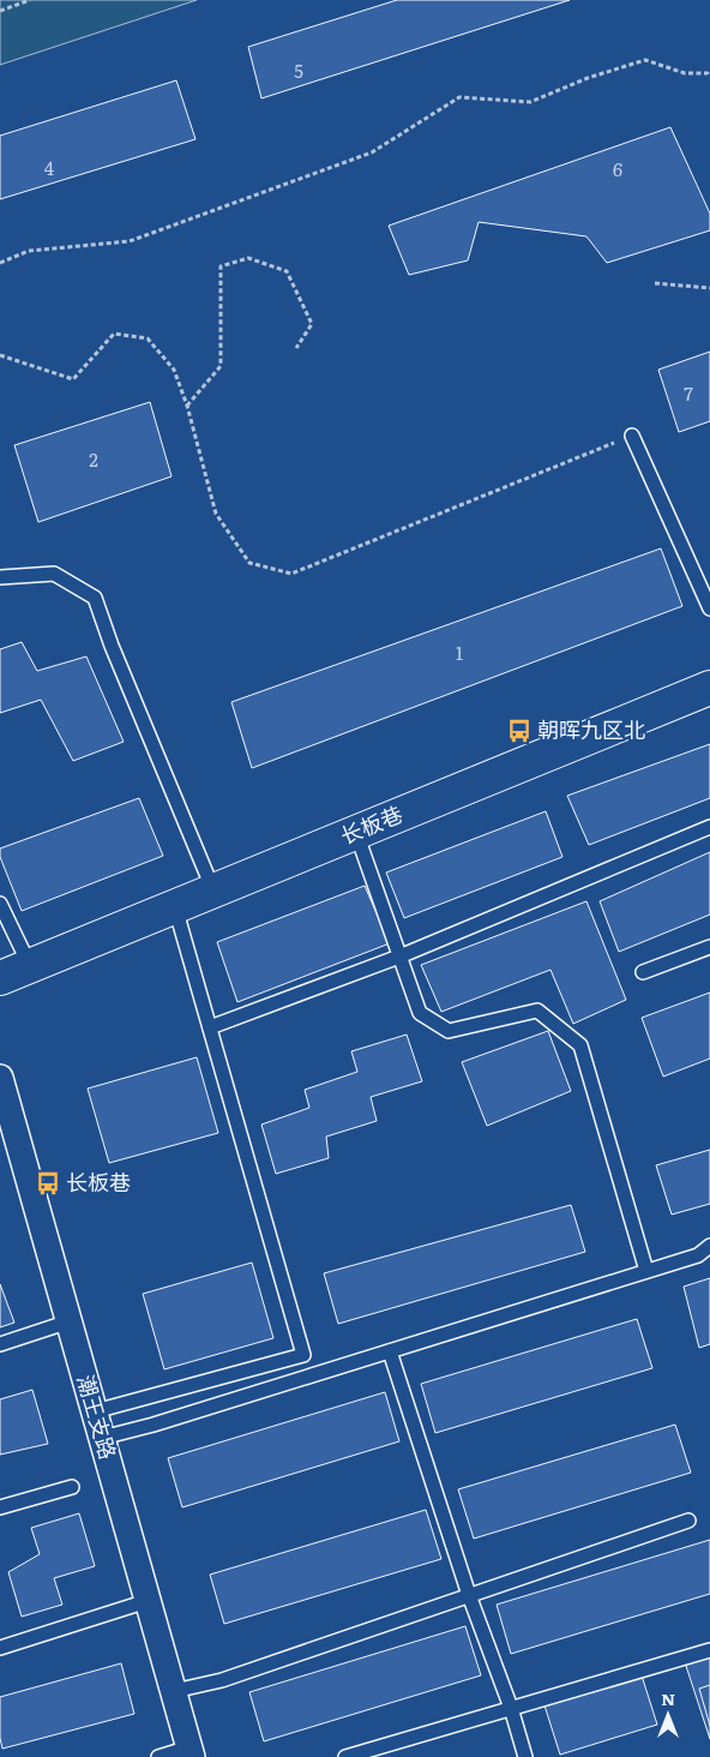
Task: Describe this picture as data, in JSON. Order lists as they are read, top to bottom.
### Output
{
  "streets": {
    "street": ["长板巷", "潮王支路"]
  },
  "places": {
    "bus stop": ["朝晖九区北", "长板巷"]
  },
  "house_numbers": [
    "5",
    "4",
    "6",
    "7",
    "2",
    "1"
  ],
  "north": "top"
}
